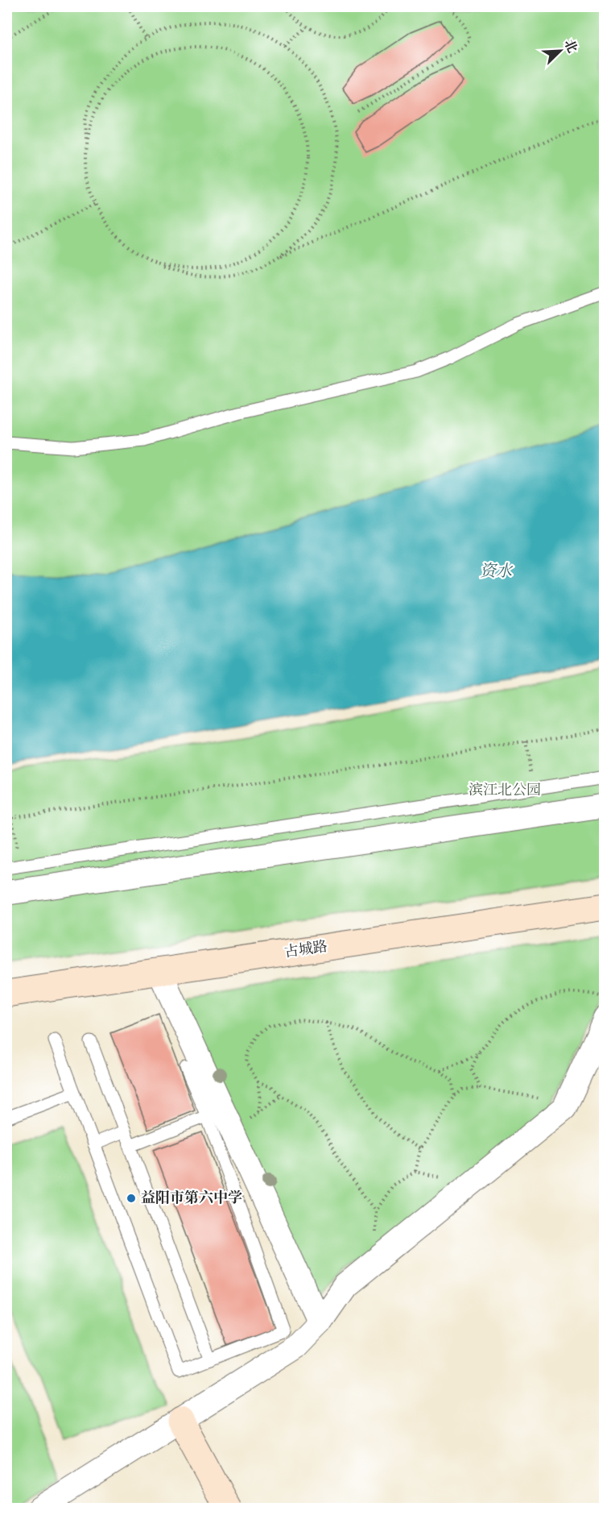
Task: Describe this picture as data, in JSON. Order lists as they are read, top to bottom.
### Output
{
  "streets": {
    "street": ["古城路"]
  },
  "water": ["资水"],
  "parks": ["滨江北公园"],
  "places": ["益阳市第六中学"],
  "north": "top right"
}
